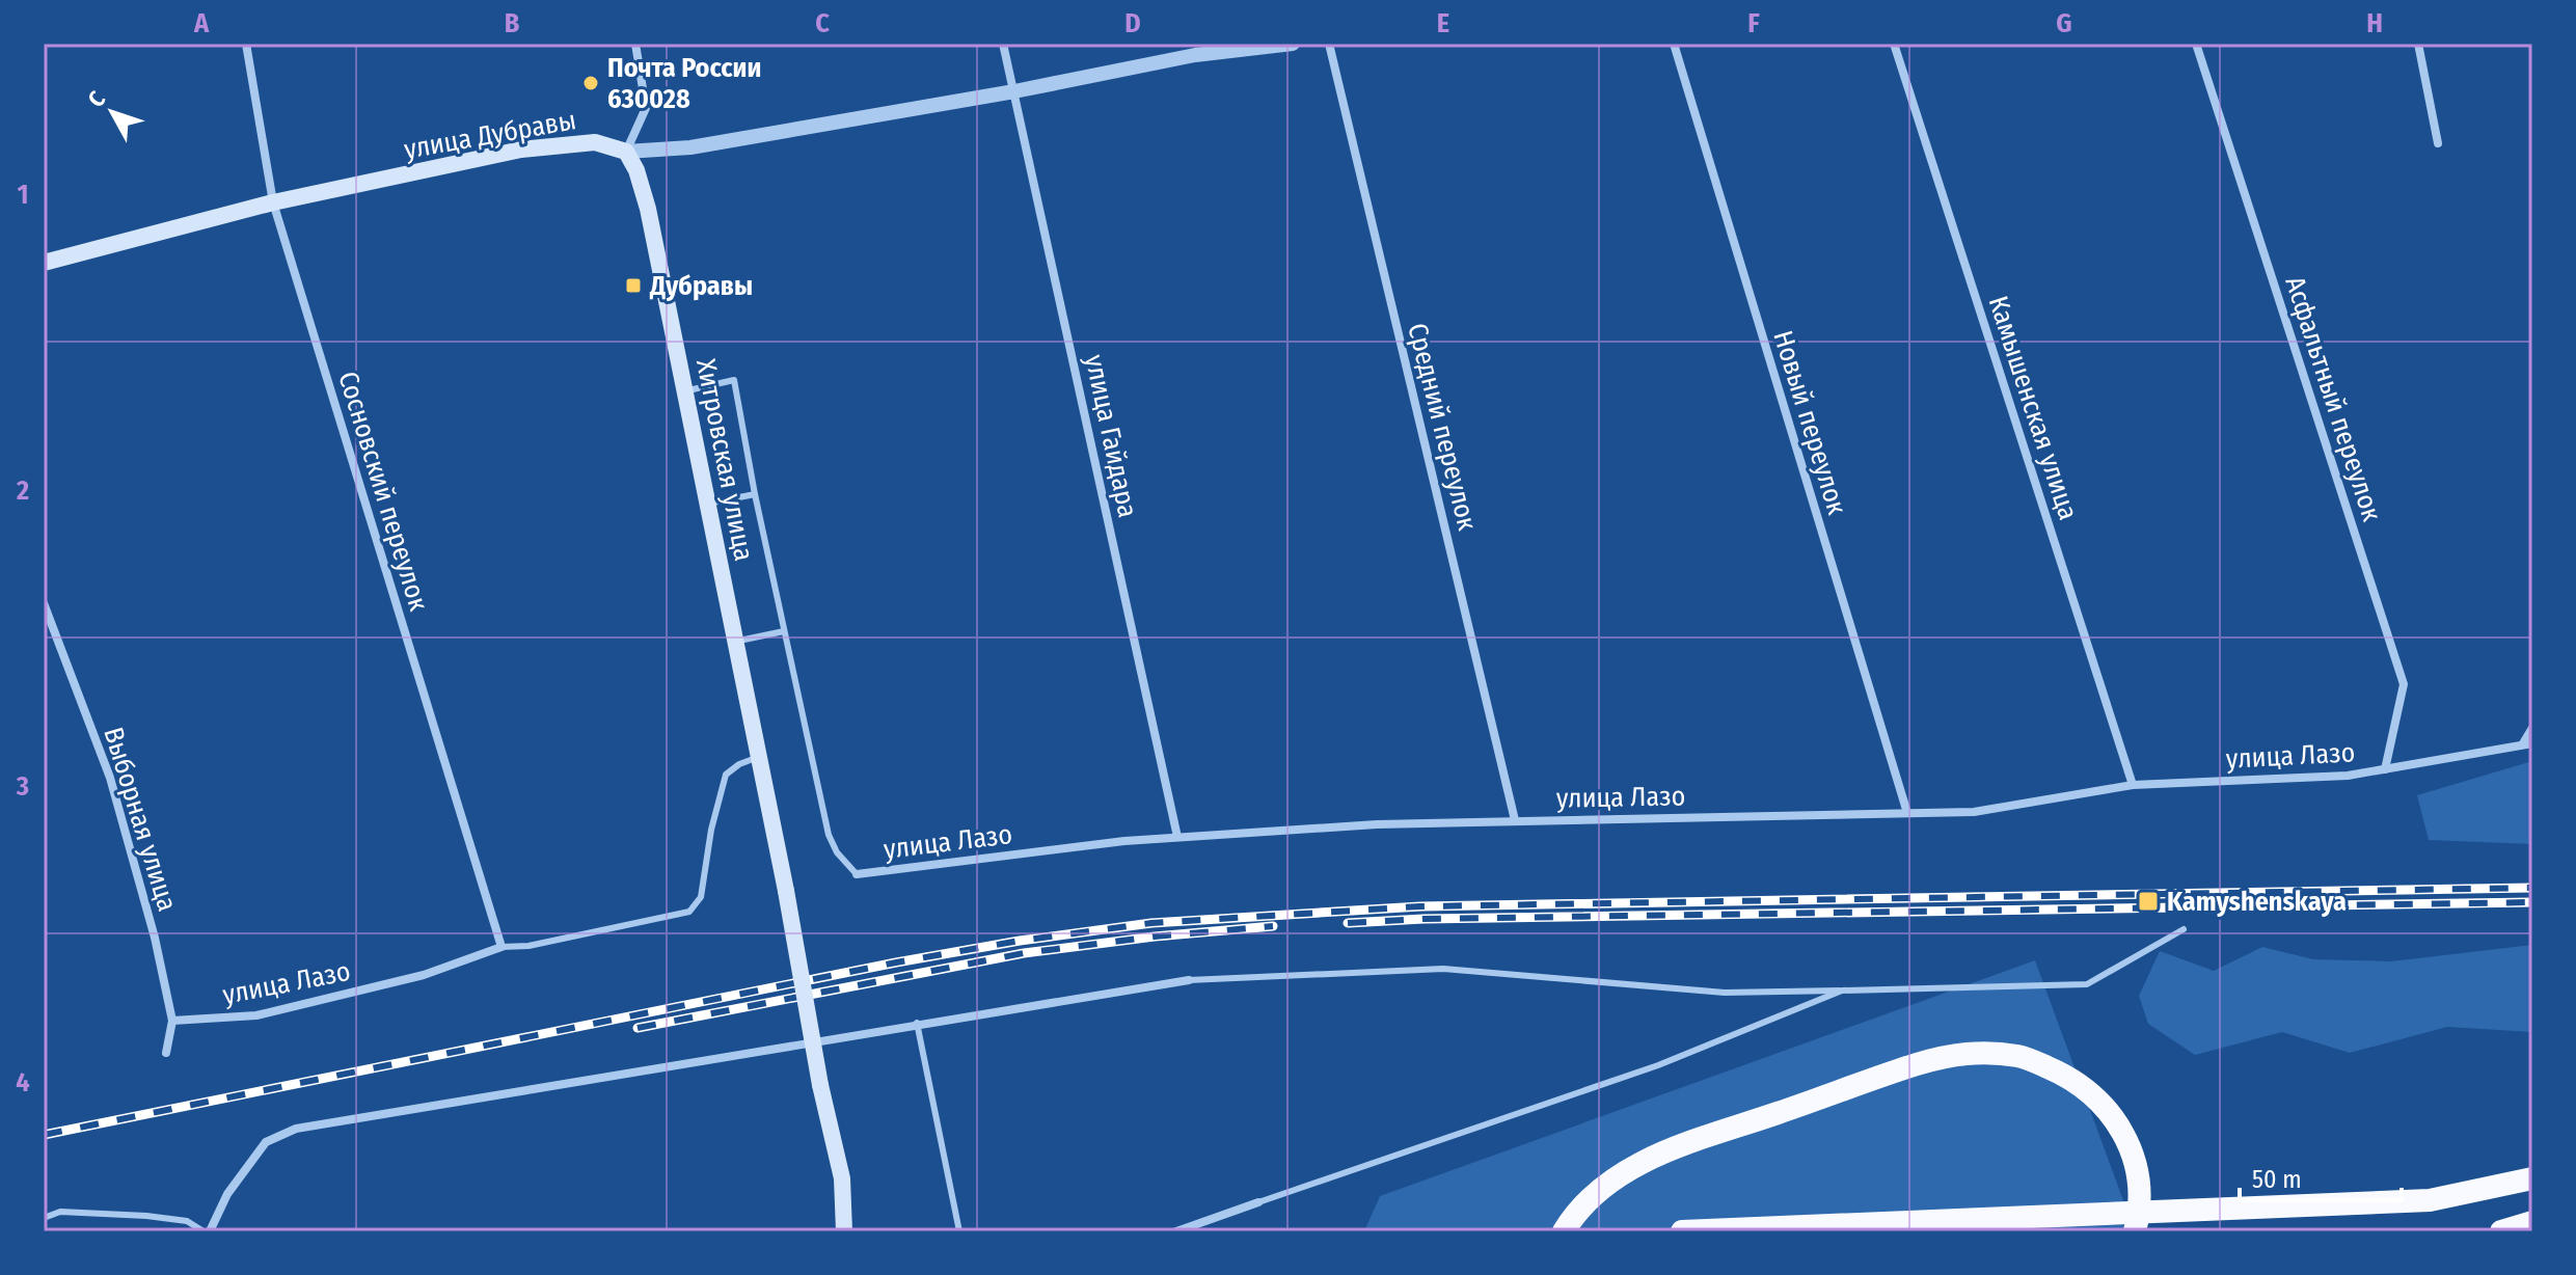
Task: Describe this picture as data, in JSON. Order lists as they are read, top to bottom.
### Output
{
  "streets": {
    "main road": ["улица Дубравы", "Хитровская улица"],
    "street": [
      "Асфальтный переулок",
      "Камышенская улица",
      "Новый переулок",
      "Средний переулок",
      "улица Гайдара",
      "Сосновский переулок",
      "улица Лазо",
      "Выборная улица"
    ]
  },
  "crossings": [
    ["улица Дубравы", "улица Гайдара"],
    ["улица Дубравы", "Хитровская улица"],
    ["улица Дубравы", "Сосновский переулок"],
    ["Асфальтный переулок", "улица Лазо"],
    ["Камышенская улица", "улица Лазо"],
    ["Новый переулок", "улица Лазо"],
    ["Средний переулок", "улица Лазо"],
    ["улица Гайдара", "улица Лазо"],
    ["Сосновский переулок", "улица Лазо"],
    ["улица Лазо", "Выборная улица"]
  ],
  "places": {
    "other": ["Почта России 630028"],
    "transit": ["Дубравы", "Kamyshenskaya"]
  },
  "scale_bar": "50 m",
  "north": "top left",
  "grid": {
    "columns": [
      "A",
      "B",
      "C",
      "D",
      "E",
      "F",
      "G",
      "H"
    ],
    "rows": [
      "1",
      "2",
      "3",
      "4"
    ]
  }
}
